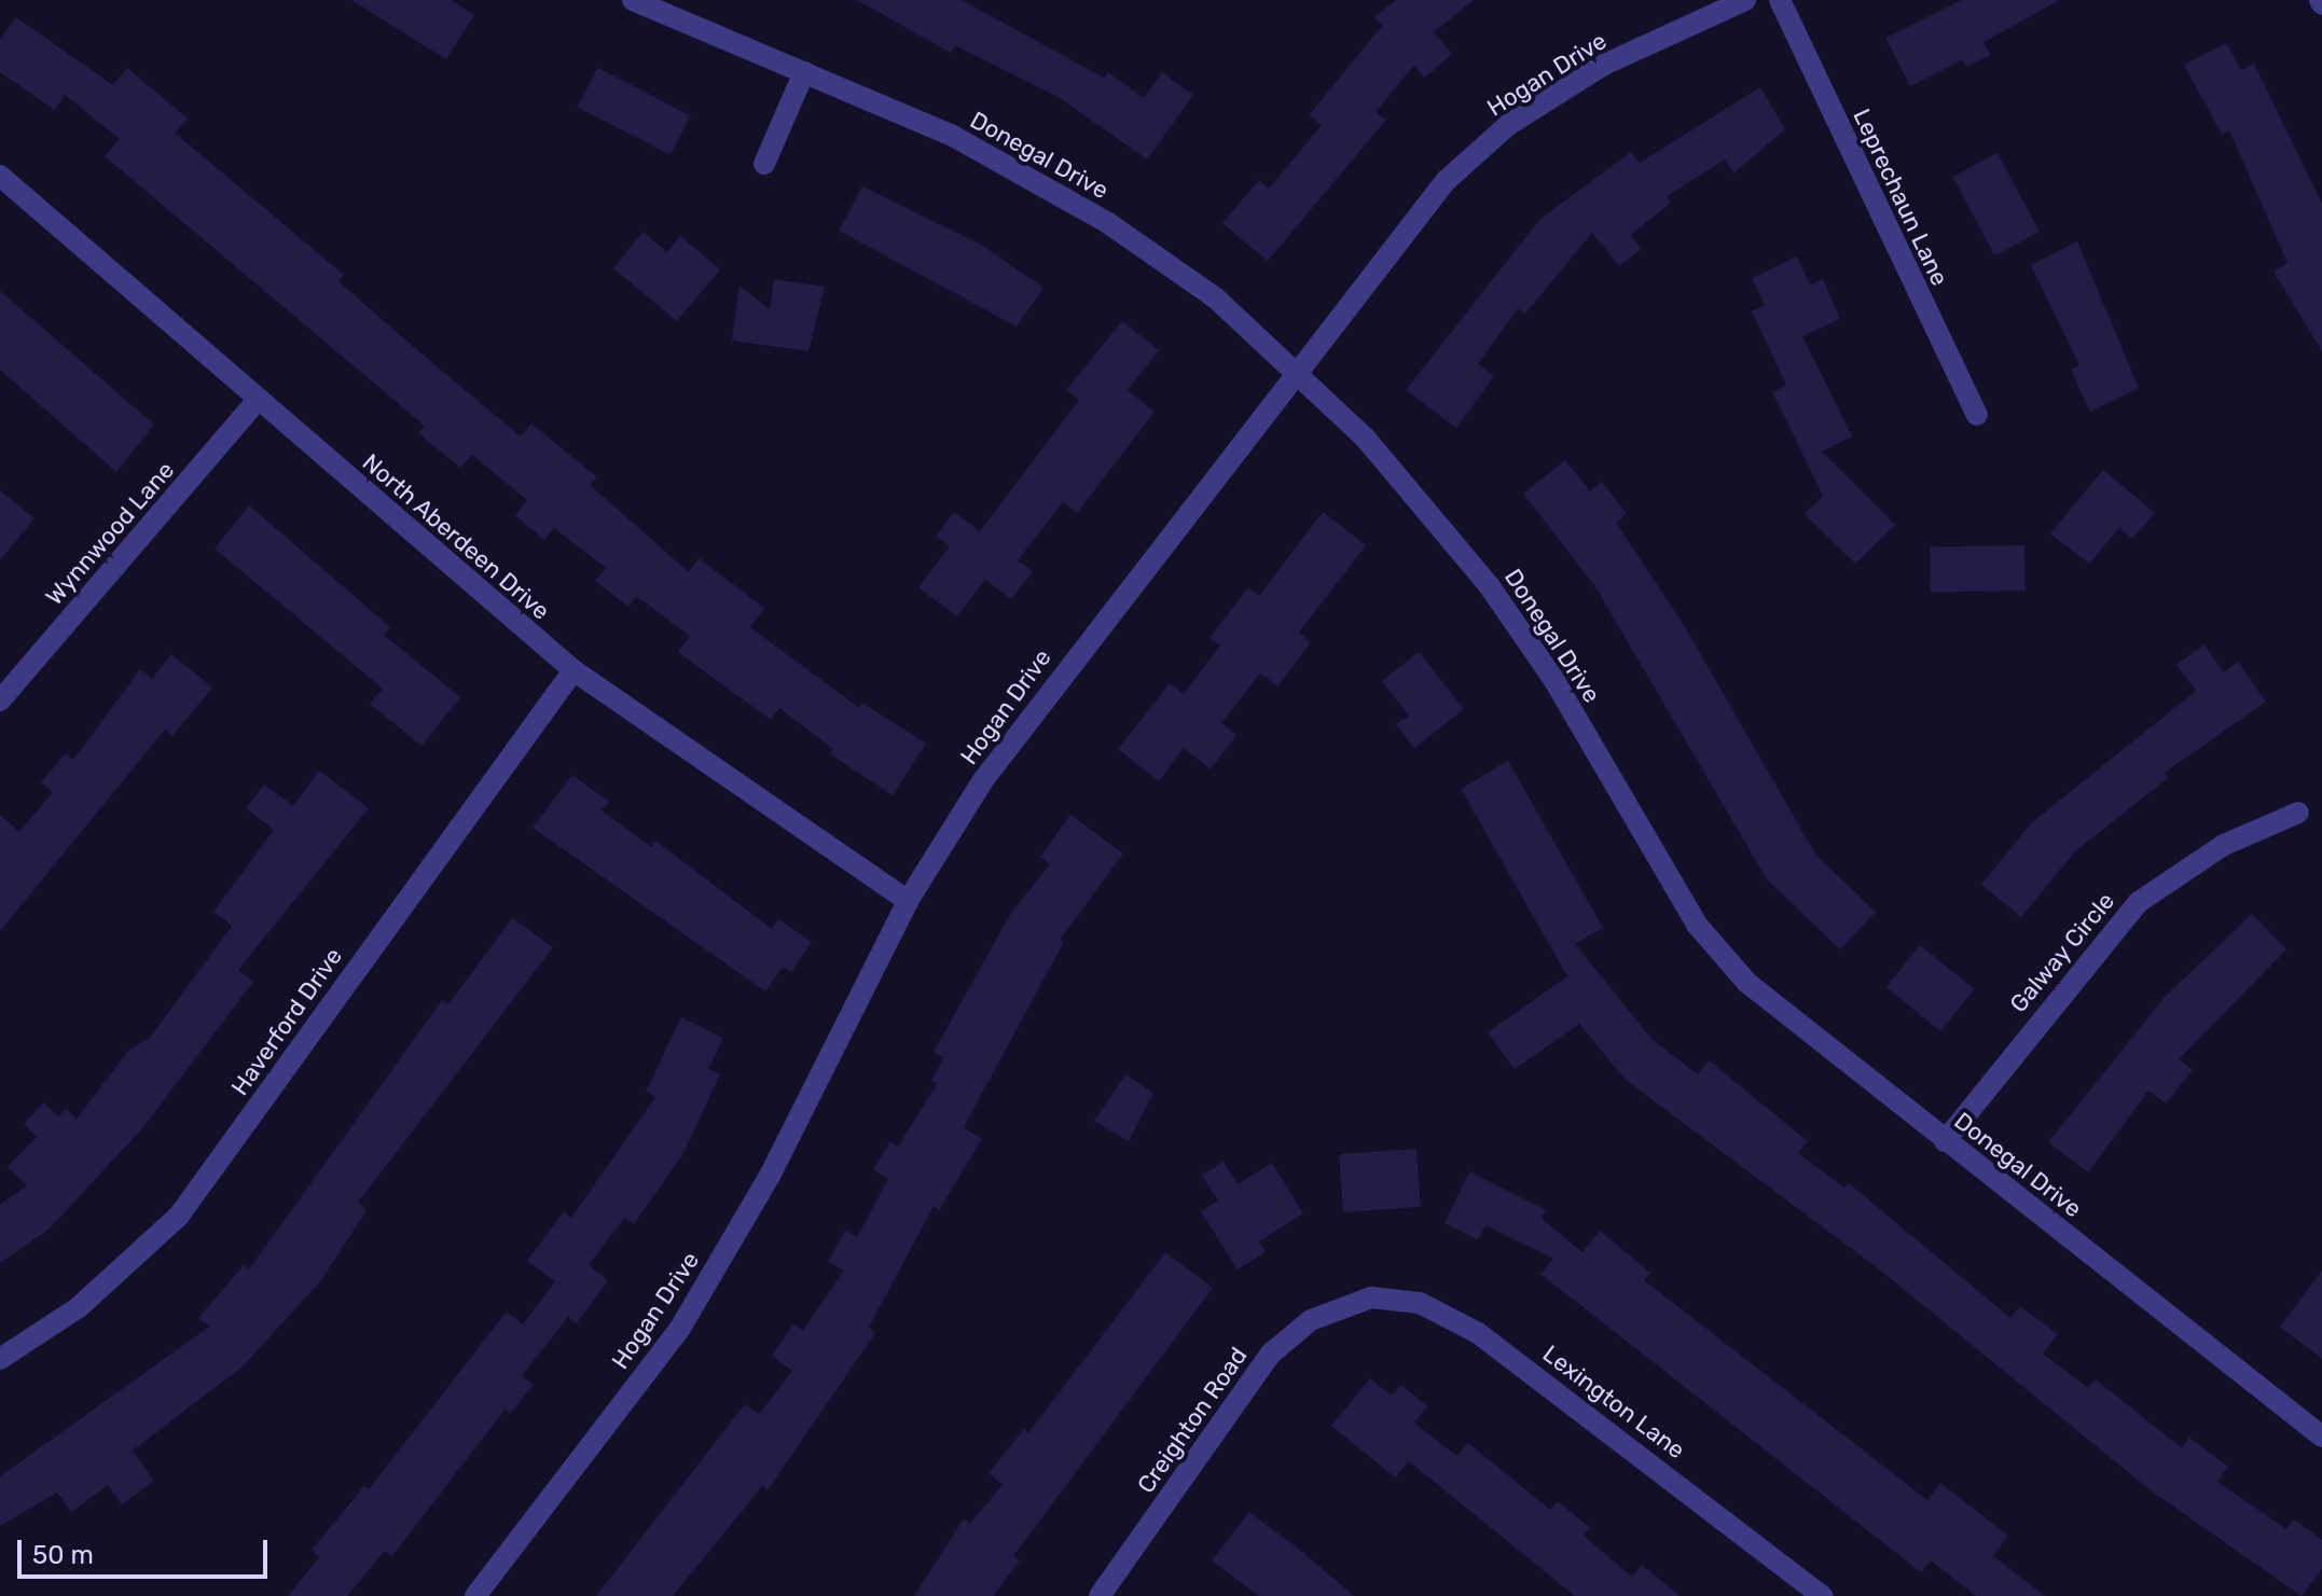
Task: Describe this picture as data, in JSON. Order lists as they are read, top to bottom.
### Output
{
  "streets": {
    "street": [
      "Hogan Drive",
      "Donegal Drive",
      "Leprechaun Lane",
      "Wynnwood Lane",
      "North Aberdeen Drive",
      "Galway Circle",
      "Haverford Drive",
      "Lexington Lane",
      "Creighton Road"
    ]
  },
  "crossings": [
    ["Hogan Drive", "Donegal Drive"],
    ["Hogan Drive", "North Aberdeen Drive"],
    ["Donegal Drive", "Galway Circle"],
    ["Wynnwood Lane", "North Aberdeen Drive"],
    ["North Aberdeen Drive", "Haverford Drive"],
    ["Lexington Lane", "Creighton Road"]
  ],
  "scale_bar": "50 m"
}
